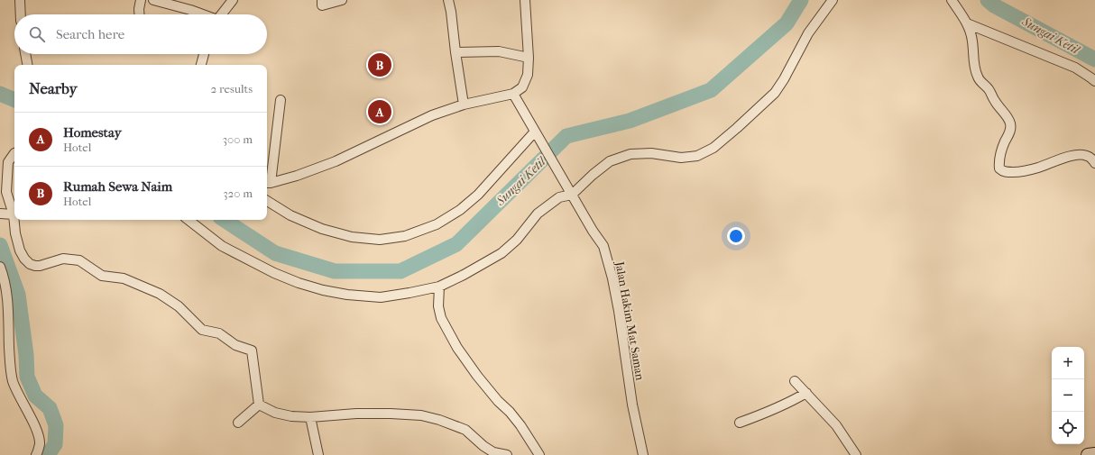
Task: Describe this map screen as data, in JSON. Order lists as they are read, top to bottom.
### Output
{
  "streets": {
    "street": ["Jalan Hakim Mat Saman"]
  },
  "water": ["Sungai Ketil"],
  "page": {
    "search": "Search here",
    "pins": ["B", "A"],
    "heading": ["Nearby", "2 results"],
    "list": [
      {
        "mark": "A",
        "name": "Homestay",
        "note": "Hotel",
        "value": "300 m"
      },
      {
        "mark": "B",
        "name": "Rumah Sewa Naim",
        "note": "Hotel",
        "value": "320 m"
      }
    ],
    "map_buttons": ["+", "−"]
  }
}
